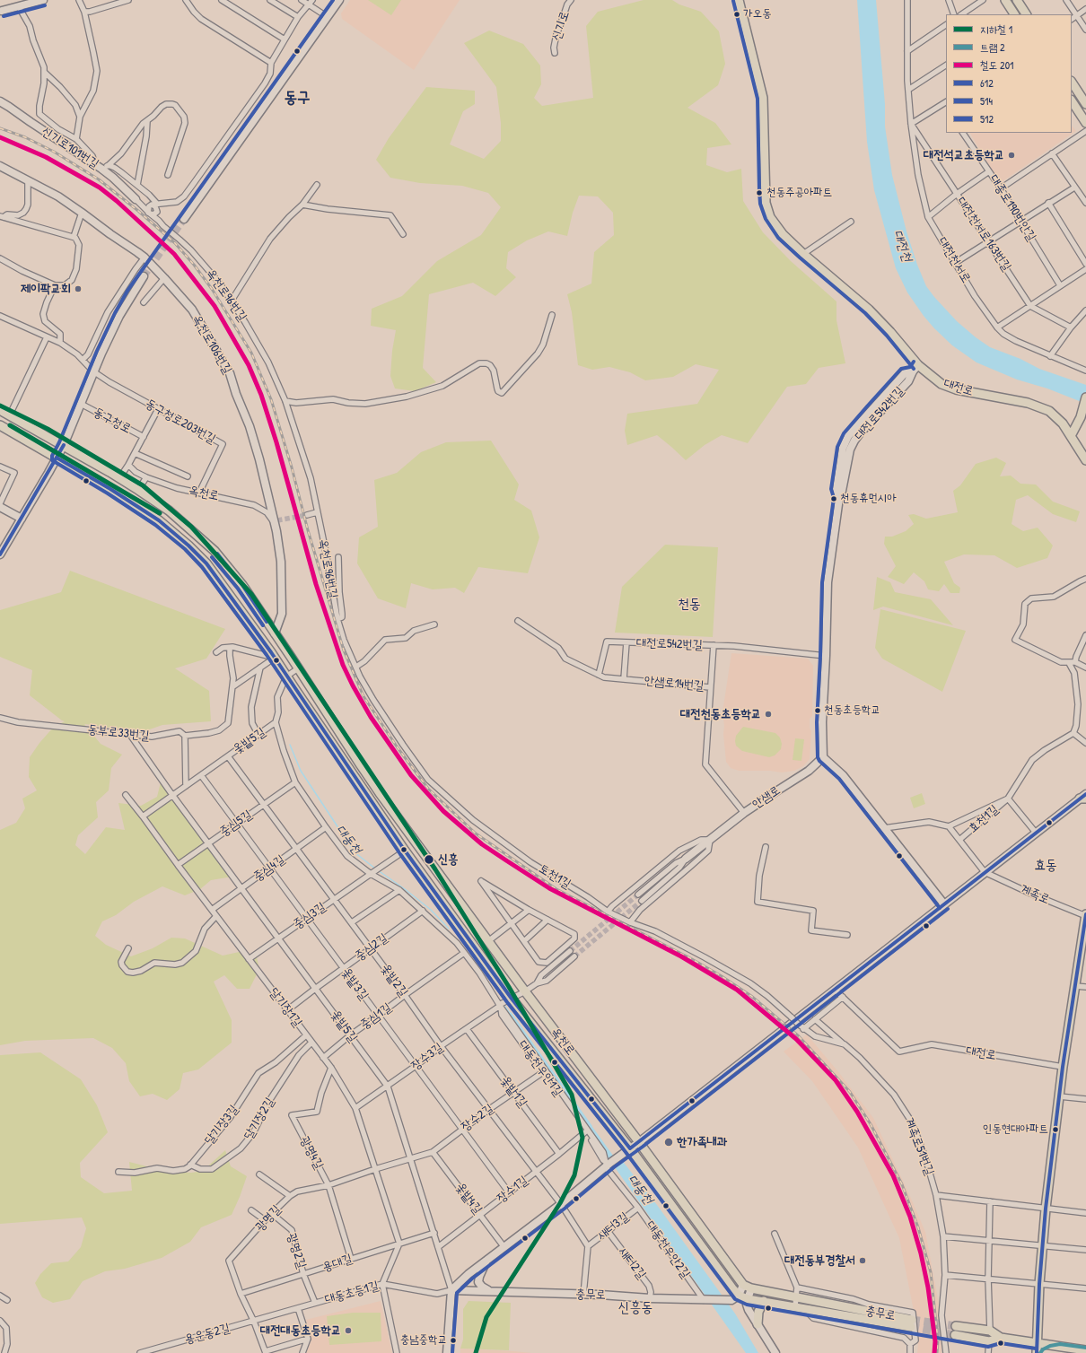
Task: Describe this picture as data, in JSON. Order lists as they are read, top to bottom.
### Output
{
  "streets": {
    "main road": [
      "신기로101번길",
      "옥천로106번길",
      "대전로",
      "대전로542번길",
      "동구청로",
      "옥천로",
      "안샘로",
      "충무로"
    ],
    "street": [
      "신기로",
      "대종로190번안길",
      "대전천서로163번길",
      "대전천서로",
      "옥천로96번길",
      "동구청로203번길",
      "안샘로14번길",
      "동부로33번길",
      "옻밭5길",
      "효천1길",
      "중심5길",
      "중심4길",
      "토천1길",
      "계족로",
      "중심3길",
      "중심2길",
      "옻밭2길",
      "옻밭3길",
      "달기장1길",
      "중심1길",
      "장수3길",
      "대동천우안1길",
      "옻밭1길",
      "장수2길",
      "달기장2길",
      "달기장3길",
      "계족로51번길",
      "광명4길",
      "장수1길",
      "옻밭4길",
      "광명길",
      "새터3길",
      "대동천우안2길",
      "광명2길",
      "용대길",
      "새터2길",
      "대동초등1길",
      "용운동2길"
    ]
  },
  "crossings": [
    ["신기로101번길", "옥천로96번길"],
    ["대전천서로163번길", "대전천서로"],
    ["옥천로96번길", "토천1길"],
    ["옥천로106번길", "옥천로"],
    ["대전로", "대전로542번길"],
    ["대전로542번길", "안샘로14번길"],
    ["대전로542번길", "안샘로"],
    ["동구청로", "동구청로203번길"],
    ["동구청로", "옥천로"],
    ["동구청로203번길", "옥천로"],
    ["옥천로", "옻밭5길"],
    ["옥천로", "중심3길"],
    ["옥천로", "장수3길"],
    ["옥천로", "충무로"],
    ["안샘로14번길", "안샘로"],
    ["동부로33번길", "옻밭5길"],
    ["옻밭5길", "중심5길"],
    ["옻밭5길", "중심4길"],
    ["옻밭5길", "중심3길"],
    ["옻밭5길", "중심2길"],
    ["옻밭5길", "옻밭2길"],
    ["옻밭5길", "옻밭3길"],
    ["옻밭5길", "달기장1길"],
    ["옻밭5길", "중심1길"],
    ["옻밭5길", "장수3길"],
    ["옻밭5길", "대동천우안1길"],
    ["옻밭5길", "장수2길"],
    ["옻밭5길", "장수1길"],
    ["옻밭5길", "광명길"],
    ["옻밭5길", "용대길"],
    ["옻밭5길", "대동초등1길"],
    ["옻밭5길", "충무로"],
    ["중심5길", "옻밭2길"],
    ["중심5길", "옻밭3길"],
    ["중심5길", "달기장1길"],
    ["중심5길", "대동천우안1길"],
    ["중심4길", "옻밭2길"],
    ["중심4길", "옻밭3길"],
    ["중심4길", "달기장1길"],
    ["중심4길", "대동천우안1길"],
    ["토천1길", "계족로51번길"],
    ["중심3길", "옻밭2길"],
    ["중심3길", "옻밭3길"],
    ["중심3길", "달기장1길"],
    ["중심3길", "대동천우안1길"],
    ["중심2길", "옻밭2길"],
    ["중심2길", "옻밭3길"],
    ["중심2길", "달기장1길"],
    ["중심2길", "대동천우안1길"],
    ["옻밭2길", "중심1길"],
    ["옻밭2길", "장수3길"],
    ["옻밭2길", "장수2길"],
    ["옻밭2길", "장수1길"],
    ["옻밭2길", "새터3길"],
    ["옻밭3길", "중심1길"],
    ["옻밭3길", "장수3길"],
    ["옻밭3길", "장수2길"],
    ["옻밭3길", "장수1길"],
    ["달기장1길", "중심1길"],
    ["달기장1길", "장수3길"],
    ["달기장1길", "달기장2길"],
    ["달기장1길", "달기장3길"],
    ["달기장1길", "광명4길"],
    ["달기장1길", "광명길"],
    ["달기장1길", "용대길"],
    ["중심1길", "대동천우안1길"],
    ["장수3길", "대동천우안1길"],
    ["장수3길", "옻밭1길"],
    ["대동천우안1길", "장수2길"],
    ["대동천우안1길", "장수1길"],
    ["대동천우안1길", "대동천우안2길"],
    ["옻밭1길", "장수2길"],
    ["옻밭1길", "장수1길"],
    ["장수2길", "옻밭4길"],
    ["장수2길", "광명길"],
    ["달기장2길", "달기장3길"],
    ["광명4길", "광명길"],
    ["광명4길", "용대길"],
    ["장수1길", "옻밭4길"],
    ["광명길", "광명2길"],
    ["광명길", "용대길"],
    ["광명길", "대동초등1길"],
    ["광명길", "용운동2길"],
    ["새터3길", "대동천우안2길"],
    ["새터3길", "새터2길"],
    ["대동천우안2길", "충무로"],
    ["광명2길", "용대길"],
    ["광명2길", "대동초등1길"],
    ["새터2길", "충무로"],
    ["대동초등1길", "충무로"],
    ["대동초등1길", "용운동2길"]
  ],
  "districts": [
    "동구",
    "천동",
    "효동",
    "신흥동"
  ],
  "water": ["대전천", "대동천"],
  "places": [
    "가오동",
    "대전석교초등학교",
    "천동주공아파트",
    "제이팍교회",
    "천동휴먼시아",
    "천동초등학교",
    "대전천동초등학교",
    "신흥",
    "인동현대아파트",
    "한가족내과",
    "대전동부경찰서",
    "대전대동초등학교",
    "충남중학교"
  ],
  "lines": [
    "transit line 514",
    "transit line 512",
    "rail line 201",
    "metro line 1",
    "transit line 612",
    "tram line 2"
  ],
  "legend": [
    "지하철 1",
    "트램 2",
    "철도 201",
    "612",
    "514",
    "512"
  ]
}
